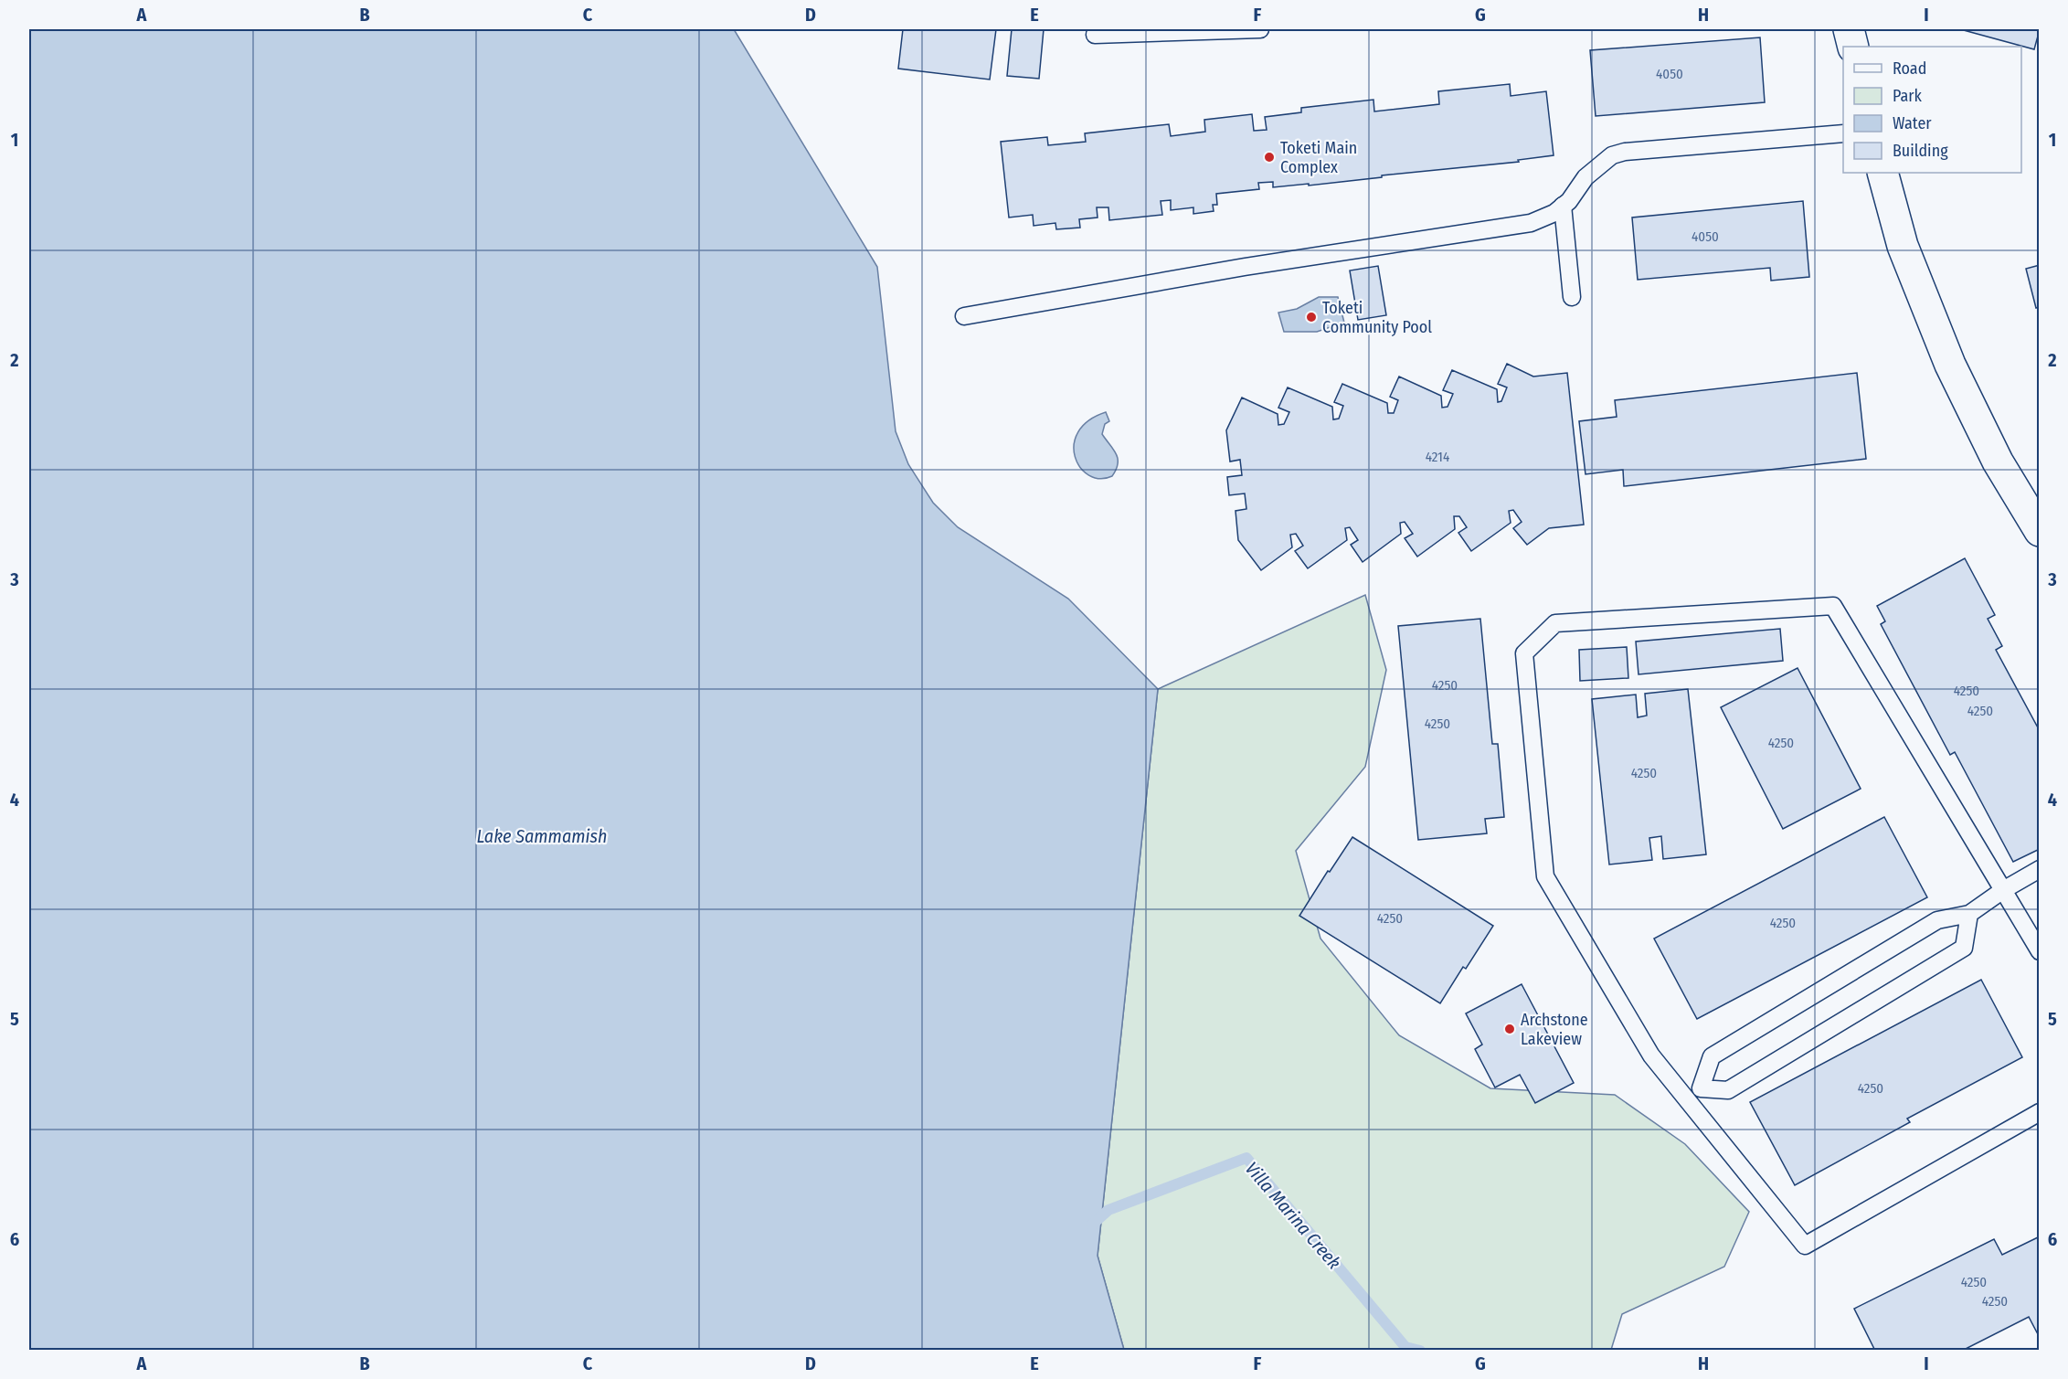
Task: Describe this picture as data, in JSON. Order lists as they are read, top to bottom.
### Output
{
  "water": ["Lake Sammamish", "Villa Marina Creek"],
  "places": ["Toketi Main Complex", "Toketi Community Pool", "Archstone Lakeview"],
  "house_numbers": [
    "4050",
    "4050",
    "4214",
    "4250",
    "4250",
    "4250",
    "4250",
    "4250",
    "4250",
    "4250",
    "4250",
    "4250",
    "4250",
    "4250"
  ],
  "legend": [
    "Road",
    "Park",
    "Water",
    "Building"
  ],
  "grid": {
    "columns": [
      "A",
      "B",
      "C",
      "D",
      "E",
      "F",
      "G",
      "H",
      "I"
    ],
    "rows": [
      "1",
      "2",
      "3",
      "4",
      "5",
      "6"
    ]
  }
}
